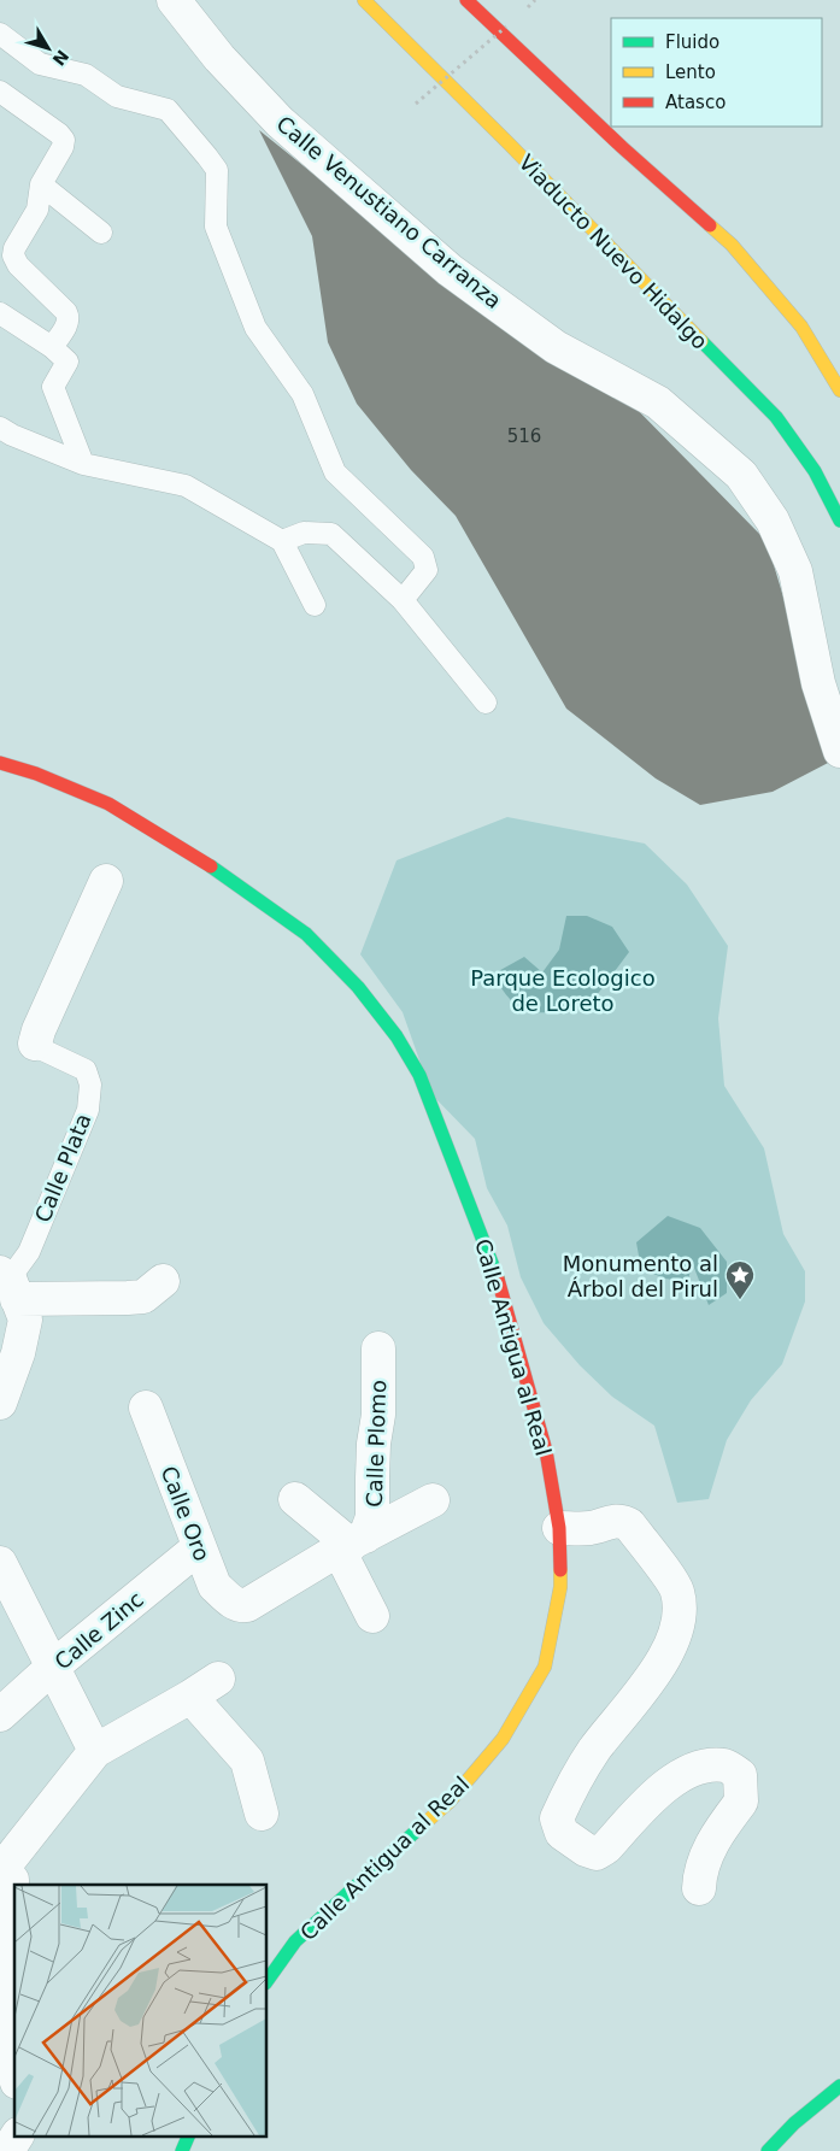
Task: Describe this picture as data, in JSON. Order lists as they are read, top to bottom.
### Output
{
  "streets": {
    "main road": ["Viaducto Nuevo Hidalgo", "Calle Antigua al Real"],
    "street": [
      "Calle Venustiano Carranza",
      "Calle Plomo",
      "Calle Oro",
      "Calle Zinc"
    ],
    "lane": ["Calle Plata"]
  },
  "crossings": [
    ["Calle Plomo", "Calle Oro"],
    ["Calle Oro", "Calle Zinc"]
  ],
  "parks": ["Parque Ecologico de Loreto"],
  "places": {
    "place": ["Monumento al Árbol del Pirul"]
  },
  "house_numbers": ["516"],
  "legend": ["Fluido", "Lento", "Atasco"],
  "north": "bottom right"
}
